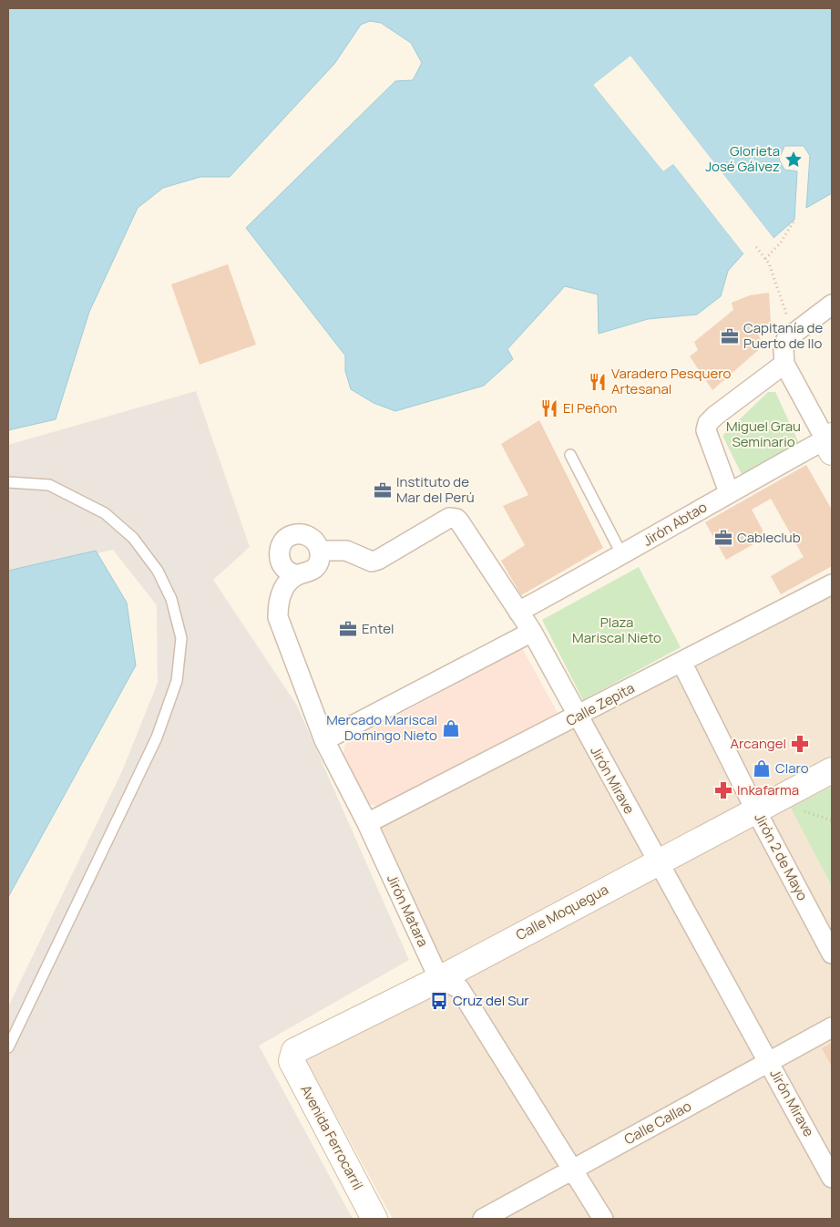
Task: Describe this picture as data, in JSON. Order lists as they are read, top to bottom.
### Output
{
  "streets": {
    "street": [
      "Jirón Abtao",
      "Calle Zepita",
      "Jirón Mirave",
      "Jirón 2 de Mayo",
      "Jirón Matara",
      "Calle Moquegua",
      "Calle Callao",
      "Avenida Ferrocarril"
    ]
  },
  "crossings": [
    ["Jirón Abtao", "Jirón Mirave"],
    ["Calle Zepita", "Jirón Mirave"],
    ["Calle Zepita", "Jirón 2 de Mayo"],
    ["Calle Zepita", "Jirón Matara"],
    ["Jirón Mirave", "Jirón Matara"],
    ["Jirón Mirave", "Calle Moquegua"],
    ["Jirón Mirave", "Calle Callao"],
    ["Jirón 2 de Mayo", "Calle Moquegua"],
    ["Jirón Matara", "Calle Moquegua"],
    ["Calle Moquegua", "Avenida Ferrocarril"]
  ],
  "parks": ["Miguel Grau Seminario", "Plaza Mariscal Nieto"],
  "places": {
    "place": ["Glorieta José Gálvez"],
    "office": [
      "Capitanía de Puerto de Ilo",
      "Instituto de Mar del Perú",
      "Cableclub",
      "Entel"
    ],
    "restaurant": ["Varadero Pesquero Artesanal", "El Peñon"],
    "shop": ["Mercado Mariscal Domingo Nieto", "Claro"],
    "pharmacy": ["Arcangel", "Inkafarma"],
    "bus stop": ["Cruz del Sur"]
  }
}
